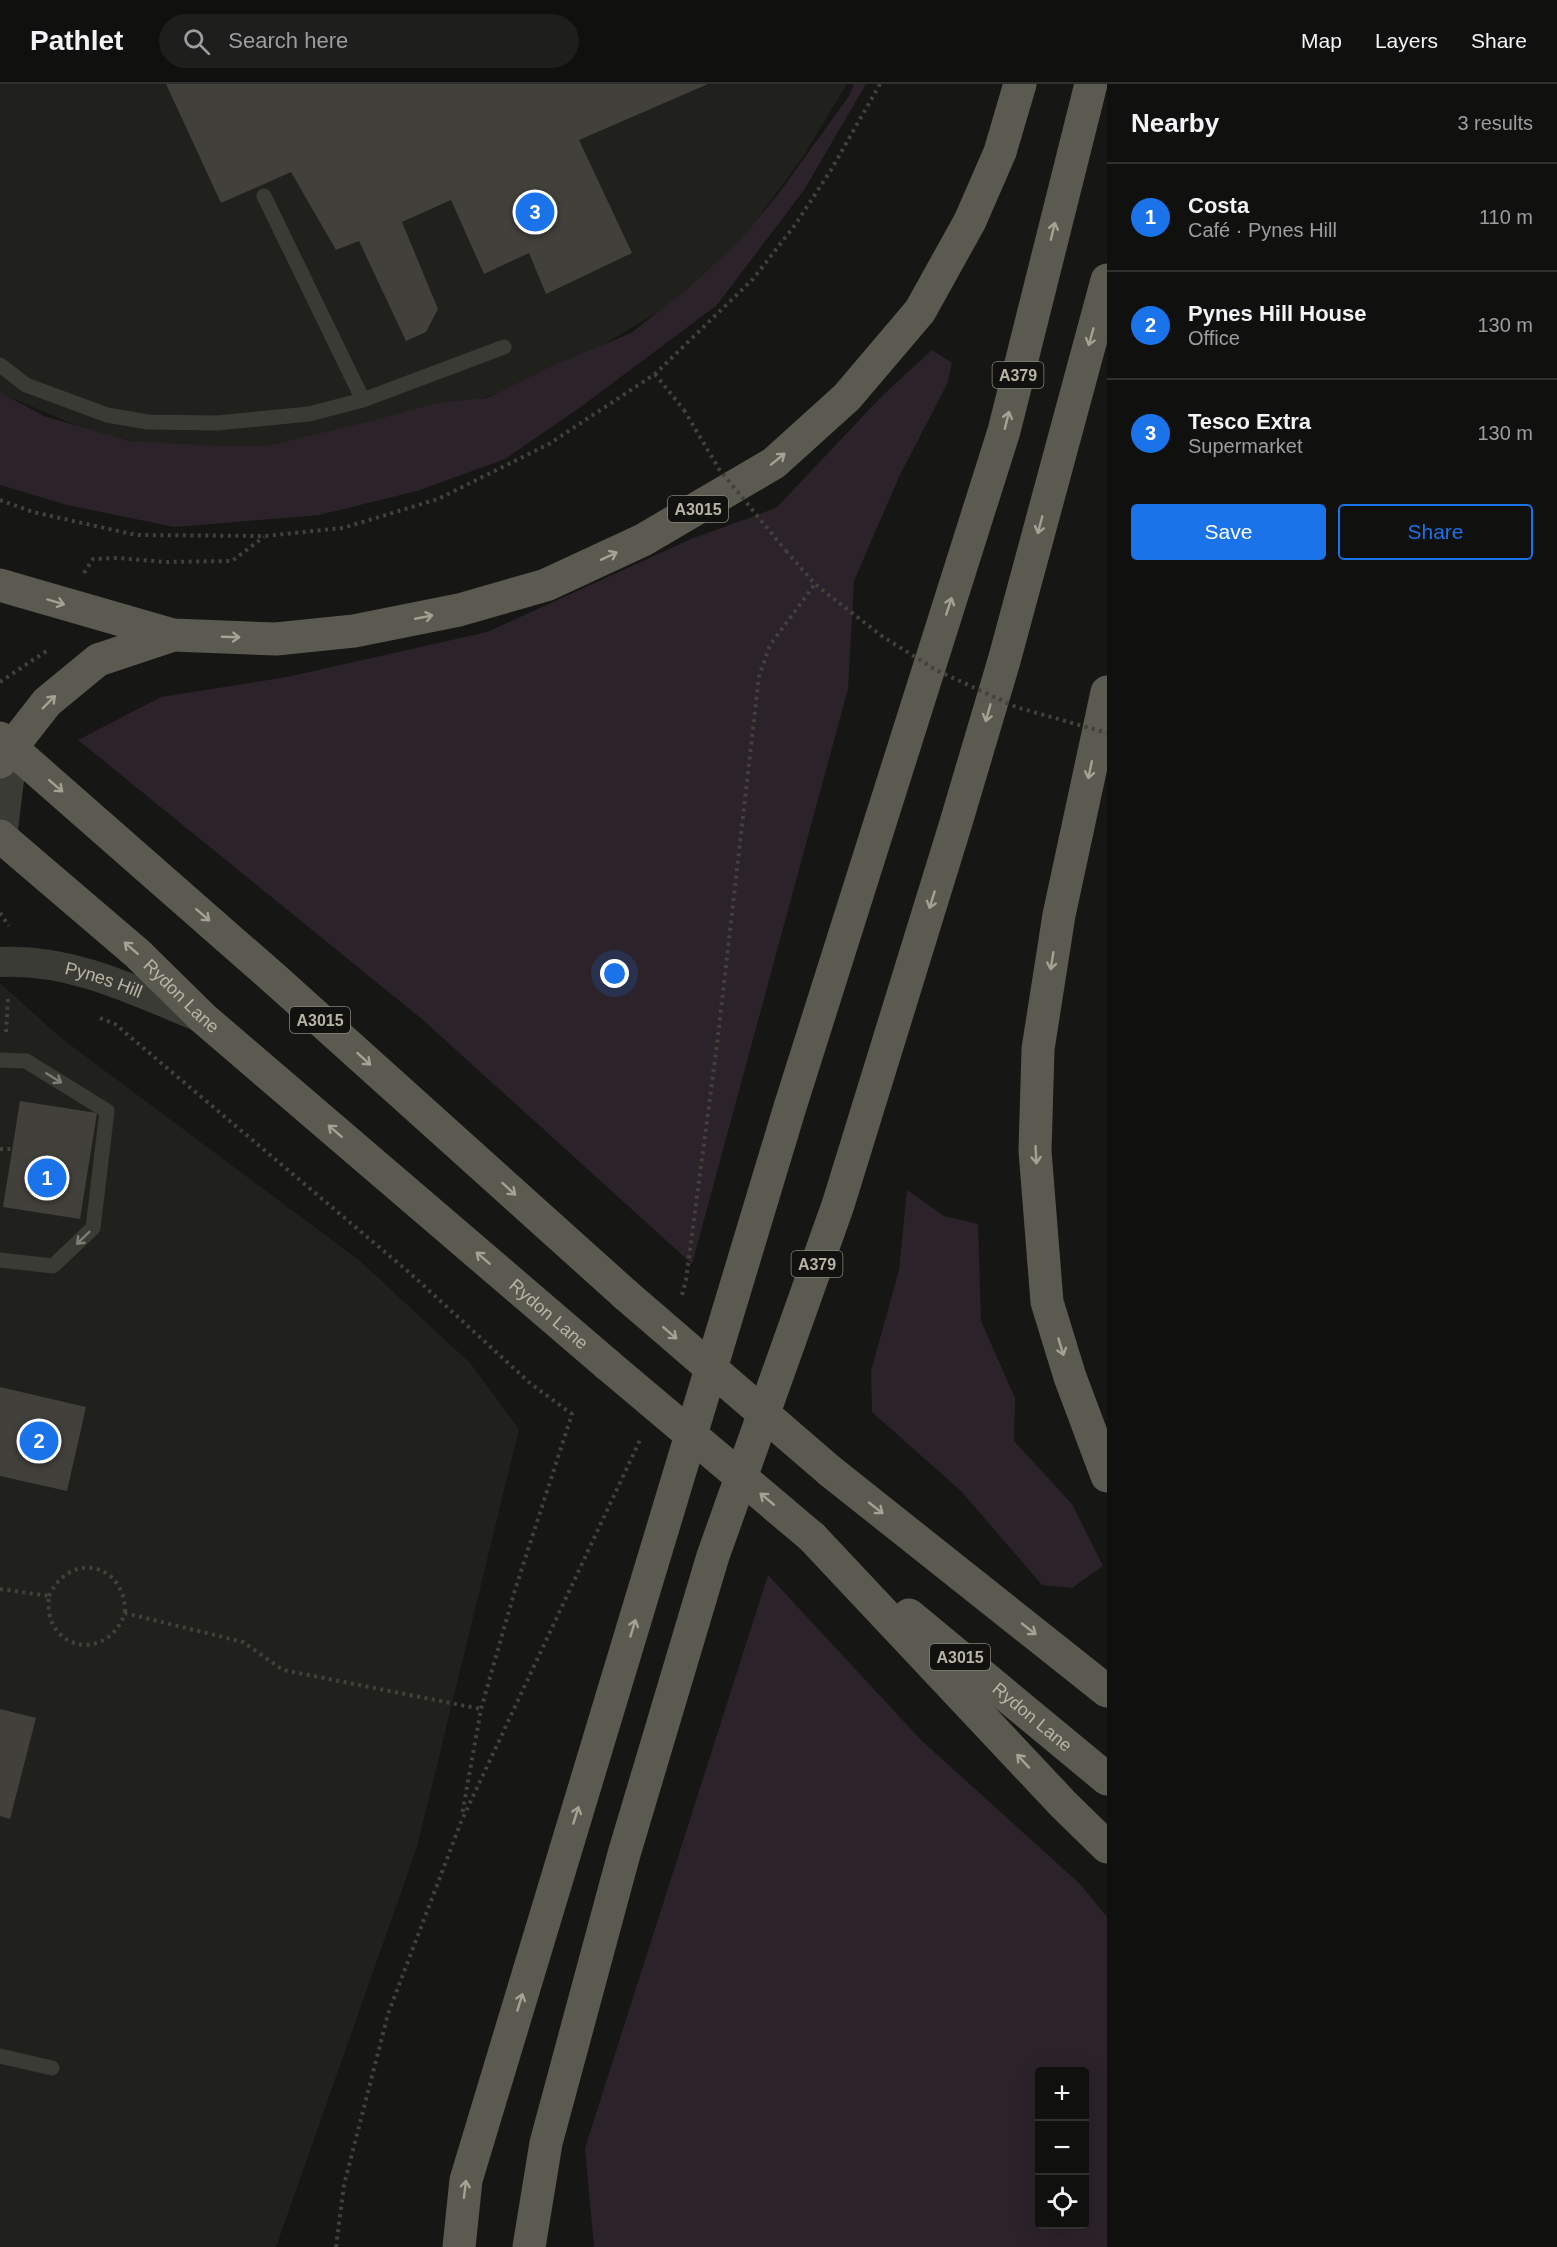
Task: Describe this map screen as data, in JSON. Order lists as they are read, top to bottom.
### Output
{
  "streets": {
    "main road": ["A379", "A3015", "Rydon Lane"],
    "street": ["Pynes Hill"]
  },
  "crossings": [
    ["Pynes Hill", "Rydon Lane"]
  ],
  "page": {
    "header": "Pathlet",
    "search": "Search here",
    "nav": ["Map", "Layers", "Share"],
    "heading": ["Nearby", "3 results"],
    "list": [
      {
        "mark": "1",
        "name": "Costa",
        "note": "Café · Pynes Hill",
        "value": "110 m"
      },
      {
        "mark": "2",
        "name": "Pynes Hill House",
        "note": "Office",
        "value": "130 m"
      },
      {
        "mark": "3",
        "name": "Tesco Extra",
        "note": "Supermarket",
        "value": "130 m"
      }
    ],
    "pins": ["3", "1", "2"],
    "buttons": ["Save", "Share"],
    "map_buttons": ["+", "−"]
  }
}
